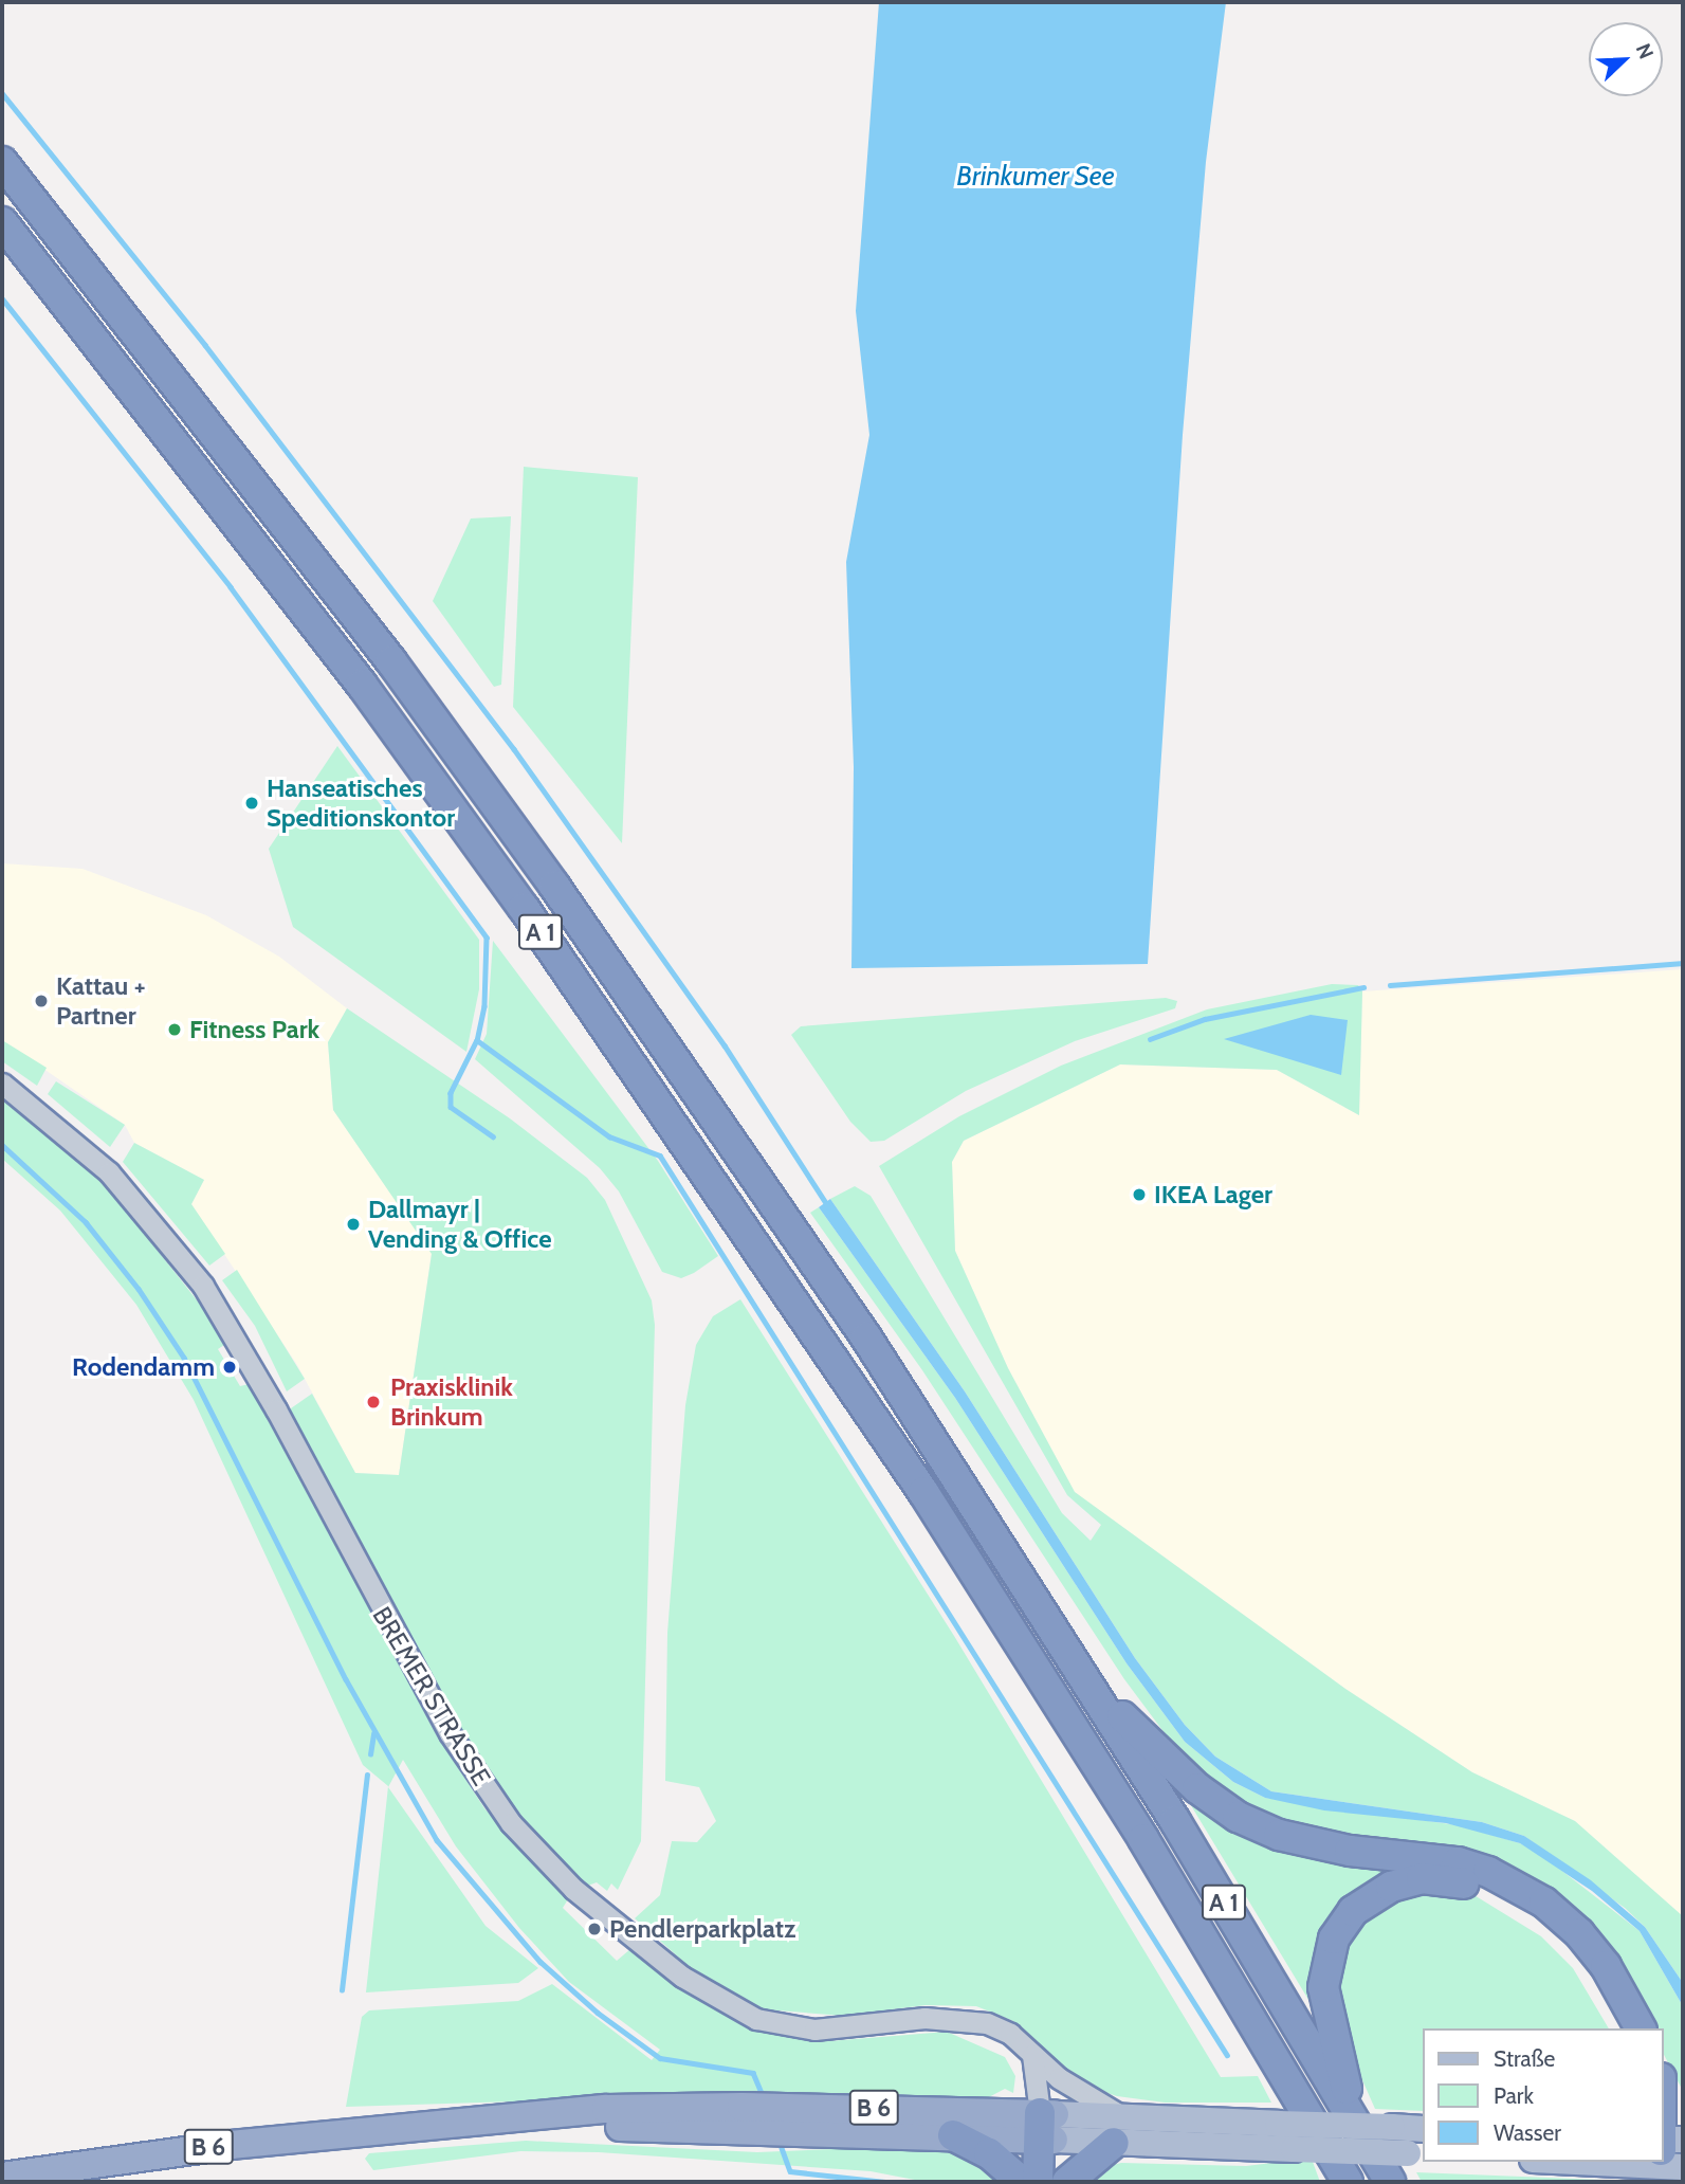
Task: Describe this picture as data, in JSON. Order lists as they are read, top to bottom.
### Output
{
  "streets": {
    "highway": ["A 1", "B 6"],
    "street": ["BREMER STRASSE"]
  },
  "crossings": [
    ["BREMER STRASSE", "B 6"]
  ],
  "water": ["Brinkumer See"],
  "places": [
    "Hanseatisches Speditionskontor",
    "Kattau + Partner",
    "Fitness Park",
    "IKEA Lager",
    "Dallmayr | Vending & Office",
    "Rodendamm",
    "Praxisklinik Brinkum",
    "Pendlerparkplatz"
  ],
  "legend": ["Straße", "Park", "Wasser"],
  "north": "top right"
}
